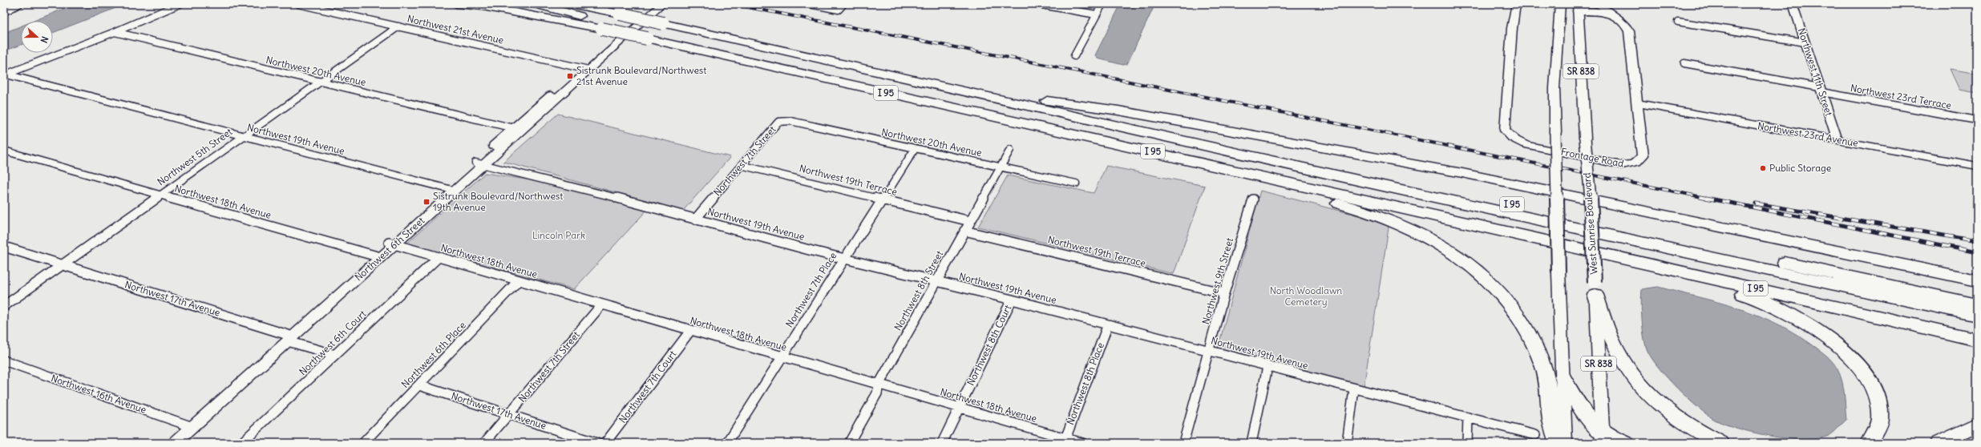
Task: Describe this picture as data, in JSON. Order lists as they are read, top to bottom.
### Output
{
  "streets": {
    "highway": ["I 95"],
    "main road": ["SR 838", "West Sunrise Boulevard"],
    "street": [
      "Northwest 21st Avenue",
      "Northwest 20th Avenue",
      "Northwest 11th Street",
      "Northwest 23rd Terrace",
      "Northwest 23rd Avenue",
      "Northwest 19th Avenue",
      "Northwest 5th Street",
      "Frontage Road",
      "Northwest 7th Street",
      "Northwest 19th Terrace",
      "Northwest 18th Avenue",
      "Northwest 6th Street",
      "Northwest 9th Street",
      "Northwest 7th Place",
      "Northwest 8th Street",
      "Northwest 17th Avenue",
      "Northwest 6th Court",
      "Northwest 8th Court",
      "Northwest 6th Place",
      "Northwest 8th Place",
      "Northwest 7th Court",
      "Northwest 16th Avenue"
    ]
  },
  "crossings": [
    ["Northwest 21st Avenue", "Northwest 5th Street"],
    ["Northwest 21st Avenue", "Northwest 6th Street"],
    ["Northwest 20th Avenue", "Northwest 5th Street"],
    ["Northwest 20th Avenue", "Northwest 7th Street"],
    ["Northwest 20th Avenue", "Northwest 6th Street"],
    ["Northwest 20th Avenue", "Northwest 7th Place"],
    ["Northwest 20th Avenue", "Northwest 8th Street"],
    ["Northwest 11th Street", "Northwest 23rd Terrace"],
    ["Northwest 11th Street", "Northwest 23rd Avenue"],
    ["Northwest 23rd Avenue", "Frontage Road"],
    ["Northwest 19th Avenue", "Northwest 5th Street"],
    ["Northwest 19th Avenue", "Northwest 7th Street"],
    ["Northwest 19th Avenue", "Northwest 6th Street"],
    ["Northwest 19th Avenue", "Northwest 9th Street"],
    ["Northwest 19th Avenue", "Northwest 7th Place"],
    ["Northwest 19th Avenue", "Northwest 8th Street"],
    ["Northwest 19th Avenue", "Northwest 8th Court"],
    ["Northwest 19th Avenue", "Northwest 8th Place"],
    ["Northwest 5th Street", "Northwest 18th Avenue"],
    ["Northwest 5th Street", "Northwest 17th Avenue"],
    ["Northwest 7th Street", "Northwest 19th Terrace"],
    ["Northwest 7th Street", "Northwest 18th Avenue"],
    ["Northwest 7th Street", "Northwest 17th Avenue"],
    ["Northwest 19th Terrace", "Northwest 9th Street"],
    ["Northwest 19th Terrace", "Northwest 7th Place"],
    ["Northwest 19th Terrace", "Northwest 8th Street"],
    ["Northwest 18th Avenue", "Northwest 6th Street"],
    ["Northwest 18th Avenue", "Northwest 7th Place"],
    ["Northwest 18th Avenue", "Northwest 8th Street"],
    ["Northwest 18th Avenue", "Northwest 6th Court"],
    ["Northwest 18th Avenue", "Northwest 8th Court"],
    ["Northwest 18th Avenue", "Northwest 6th Place"],
    ["Northwest 18th Avenue", "Northwest 8th Place"],
    ["Northwest 18th Avenue", "Northwest 7th Court"],
    ["Northwest 6th Street", "Northwest 17th Avenue"],
    ["Northwest 6th Street", "Northwest 16th Avenue"],
    ["Northwest 17th Avenue", "Northwest 6th Court"],
    ["Northwest 17th Avenue", "Northwest 6th Place"]
  ],
  "parks": ["Lincoln Park", "North Woodlawn Cemetery"],
  "places": {
    "transit": ["Sistrunk Boulevard/Northwest 21st Avenue", "Sistrunk Boulevard/Northwest 19th Avenue"],
    "other": ["Public Storage"]
  },
  "north": "right"
}
